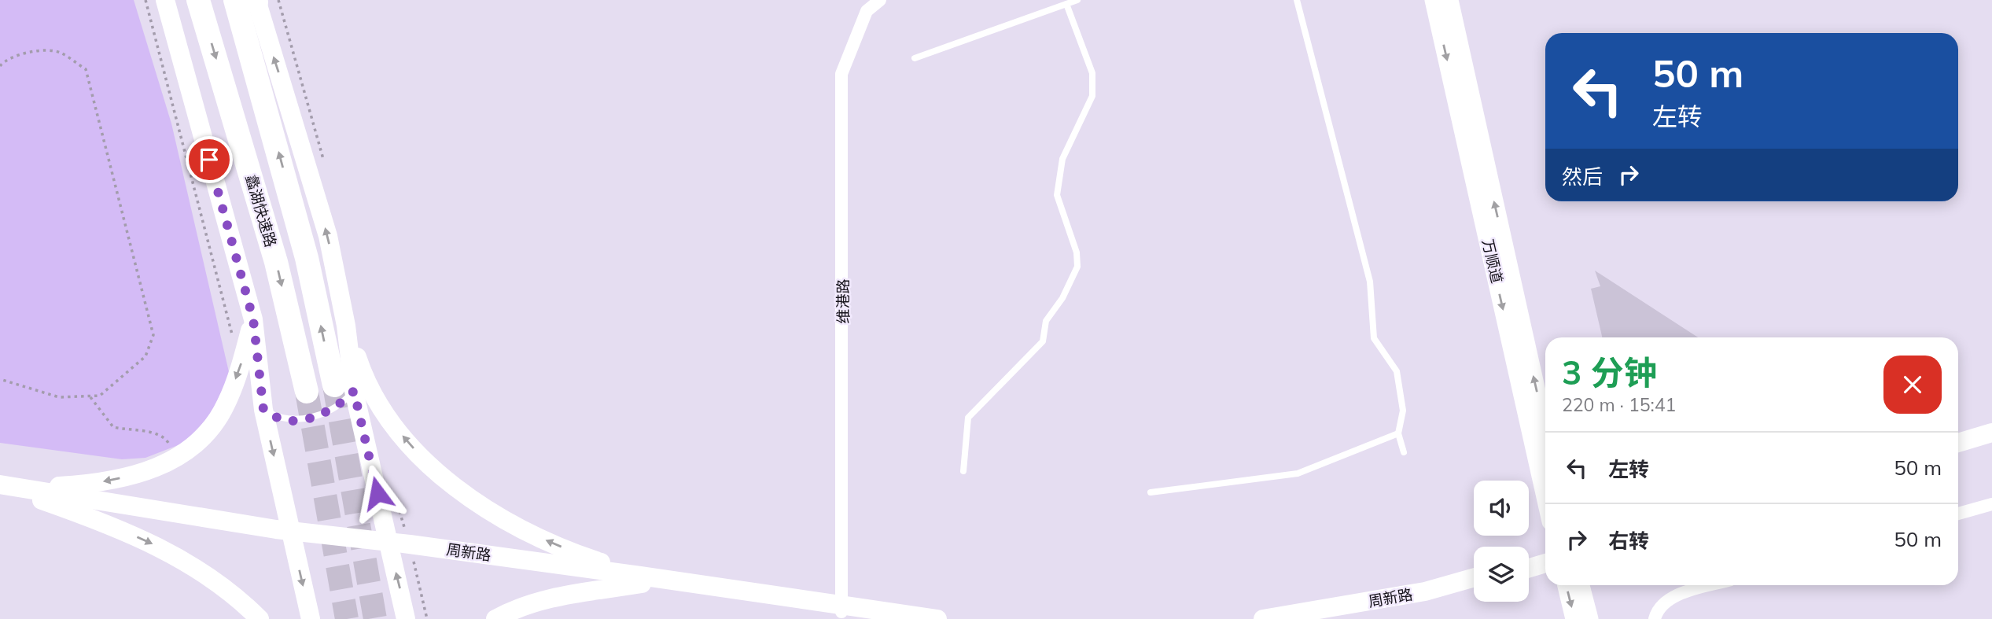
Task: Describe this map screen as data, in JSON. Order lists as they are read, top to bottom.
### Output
{
  "streets": {
    "highway": ["蠡湖快速路"],
    "main road": ["周新路"],
    "street": ["万顺道", "维港路"]
  },
  "crossings": [
    ["维港路", "周新路"]
  ],
  "page": {
    "turn": ["50 m", "左转"],
    "then": "然后",
    "heading": ["3 分钟", "220 m · 15:41"],
    "list": [
      {
        "name": "左转",
        "value": "50 m"
      },
      {
        "name": "右转",
        "value": "50 m"
      }
    ]
  }
}
